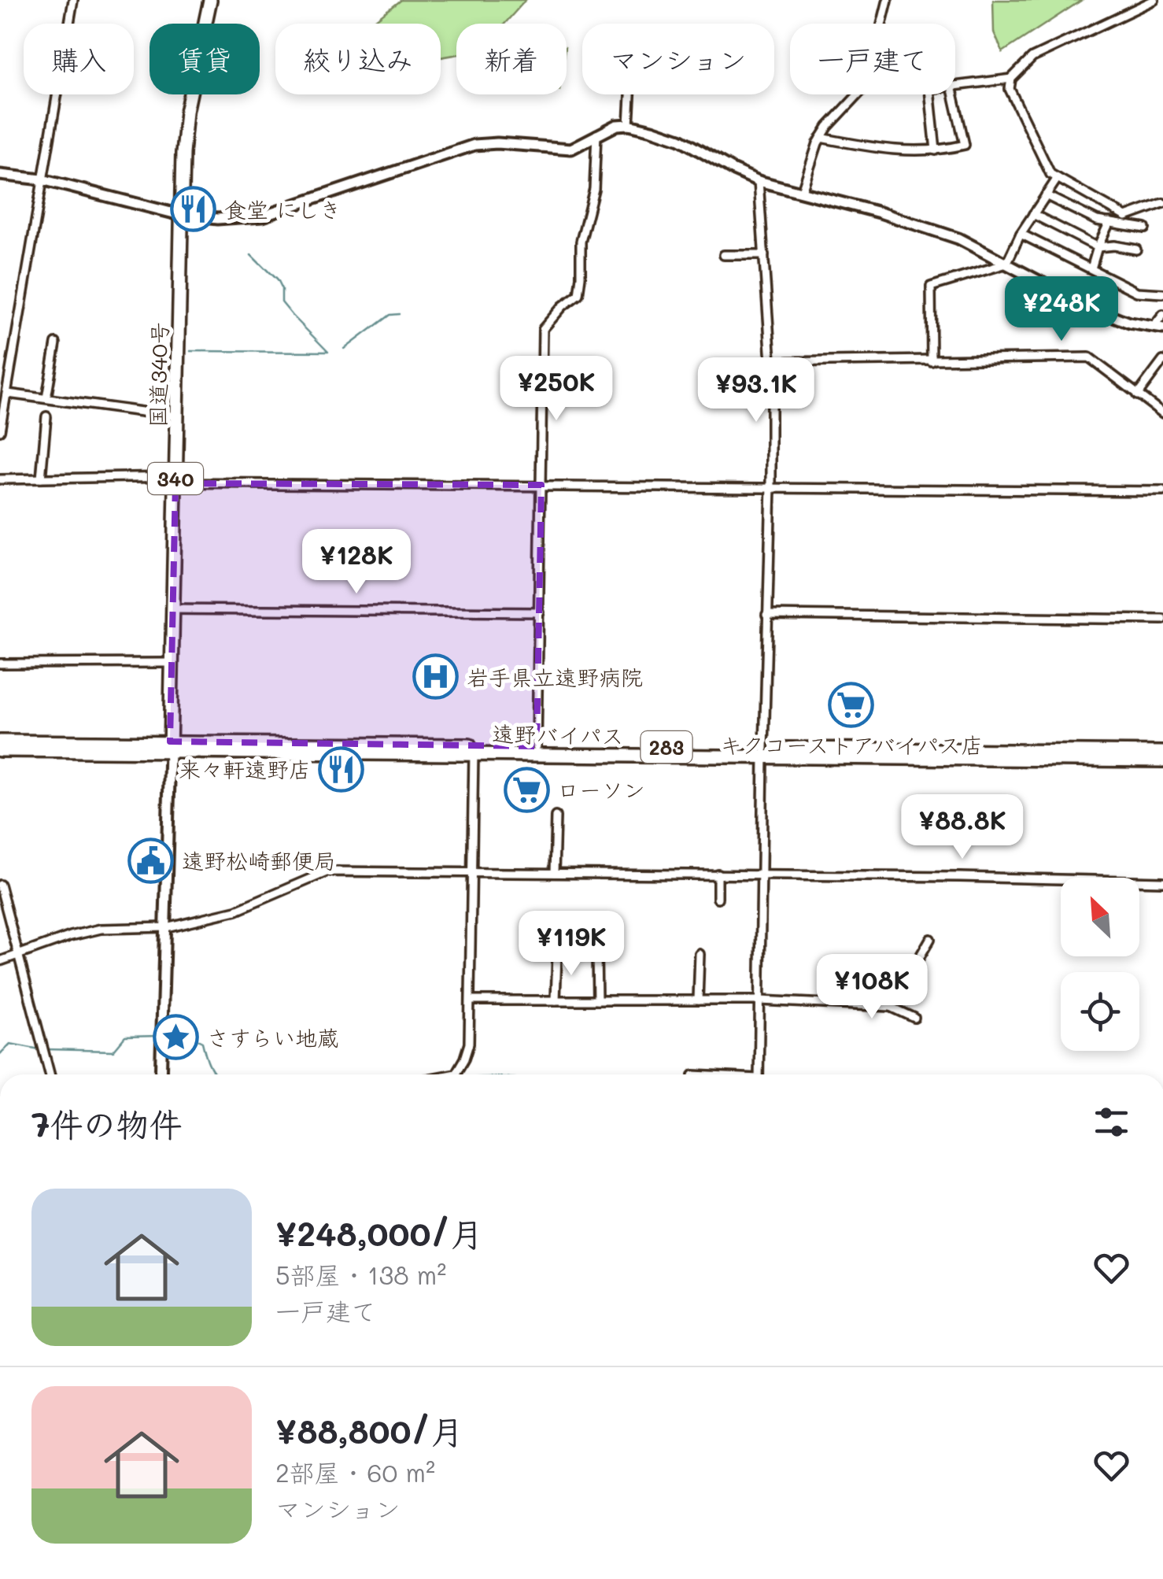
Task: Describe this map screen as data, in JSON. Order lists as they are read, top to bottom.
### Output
{
  "streets": {
    "highway": [
      "国道340号",
      "340",
      "遠野バイパス",
      "283"
    ]
  },
  "crossings": [
    ["国道340号", "遠野バイパス"]
  ],
  "places": {
    "restaurant": ["食堂 にしき", "来々軒遠野店"],
    "hospital": ["岩手県立遠野病院"],
    "supermarket": ["キクコーストアバイパス店", "ローソン"],
    "public building": ["遠野松崎郵便局"],
    "place": ["さすらい地蔵"]
  },
  "north": "top left",
  "page": {
    "chip": [
      "購入",
      "賃貸",
      "絞り込み",
      "新着",
      "マンション",
      "一戸建て"
    ],
    "price": [
      "¥248K",
      "¥250K",
      "¥93.1K",
      "¥128K",
      "¥88.8K",
      "¥119K",
      "¥108K"
    ],
    "heading": "7件の物件",
    "list": [
      {
        "name": "¥248,000/月",
        "note": "5部屋 · 138 m² · 一戸建て"
      },
      {
        "name": "¥88,800/月",
        "note": "2部屋 · 60 m² · マンション"
      }
    ]
  }
}
